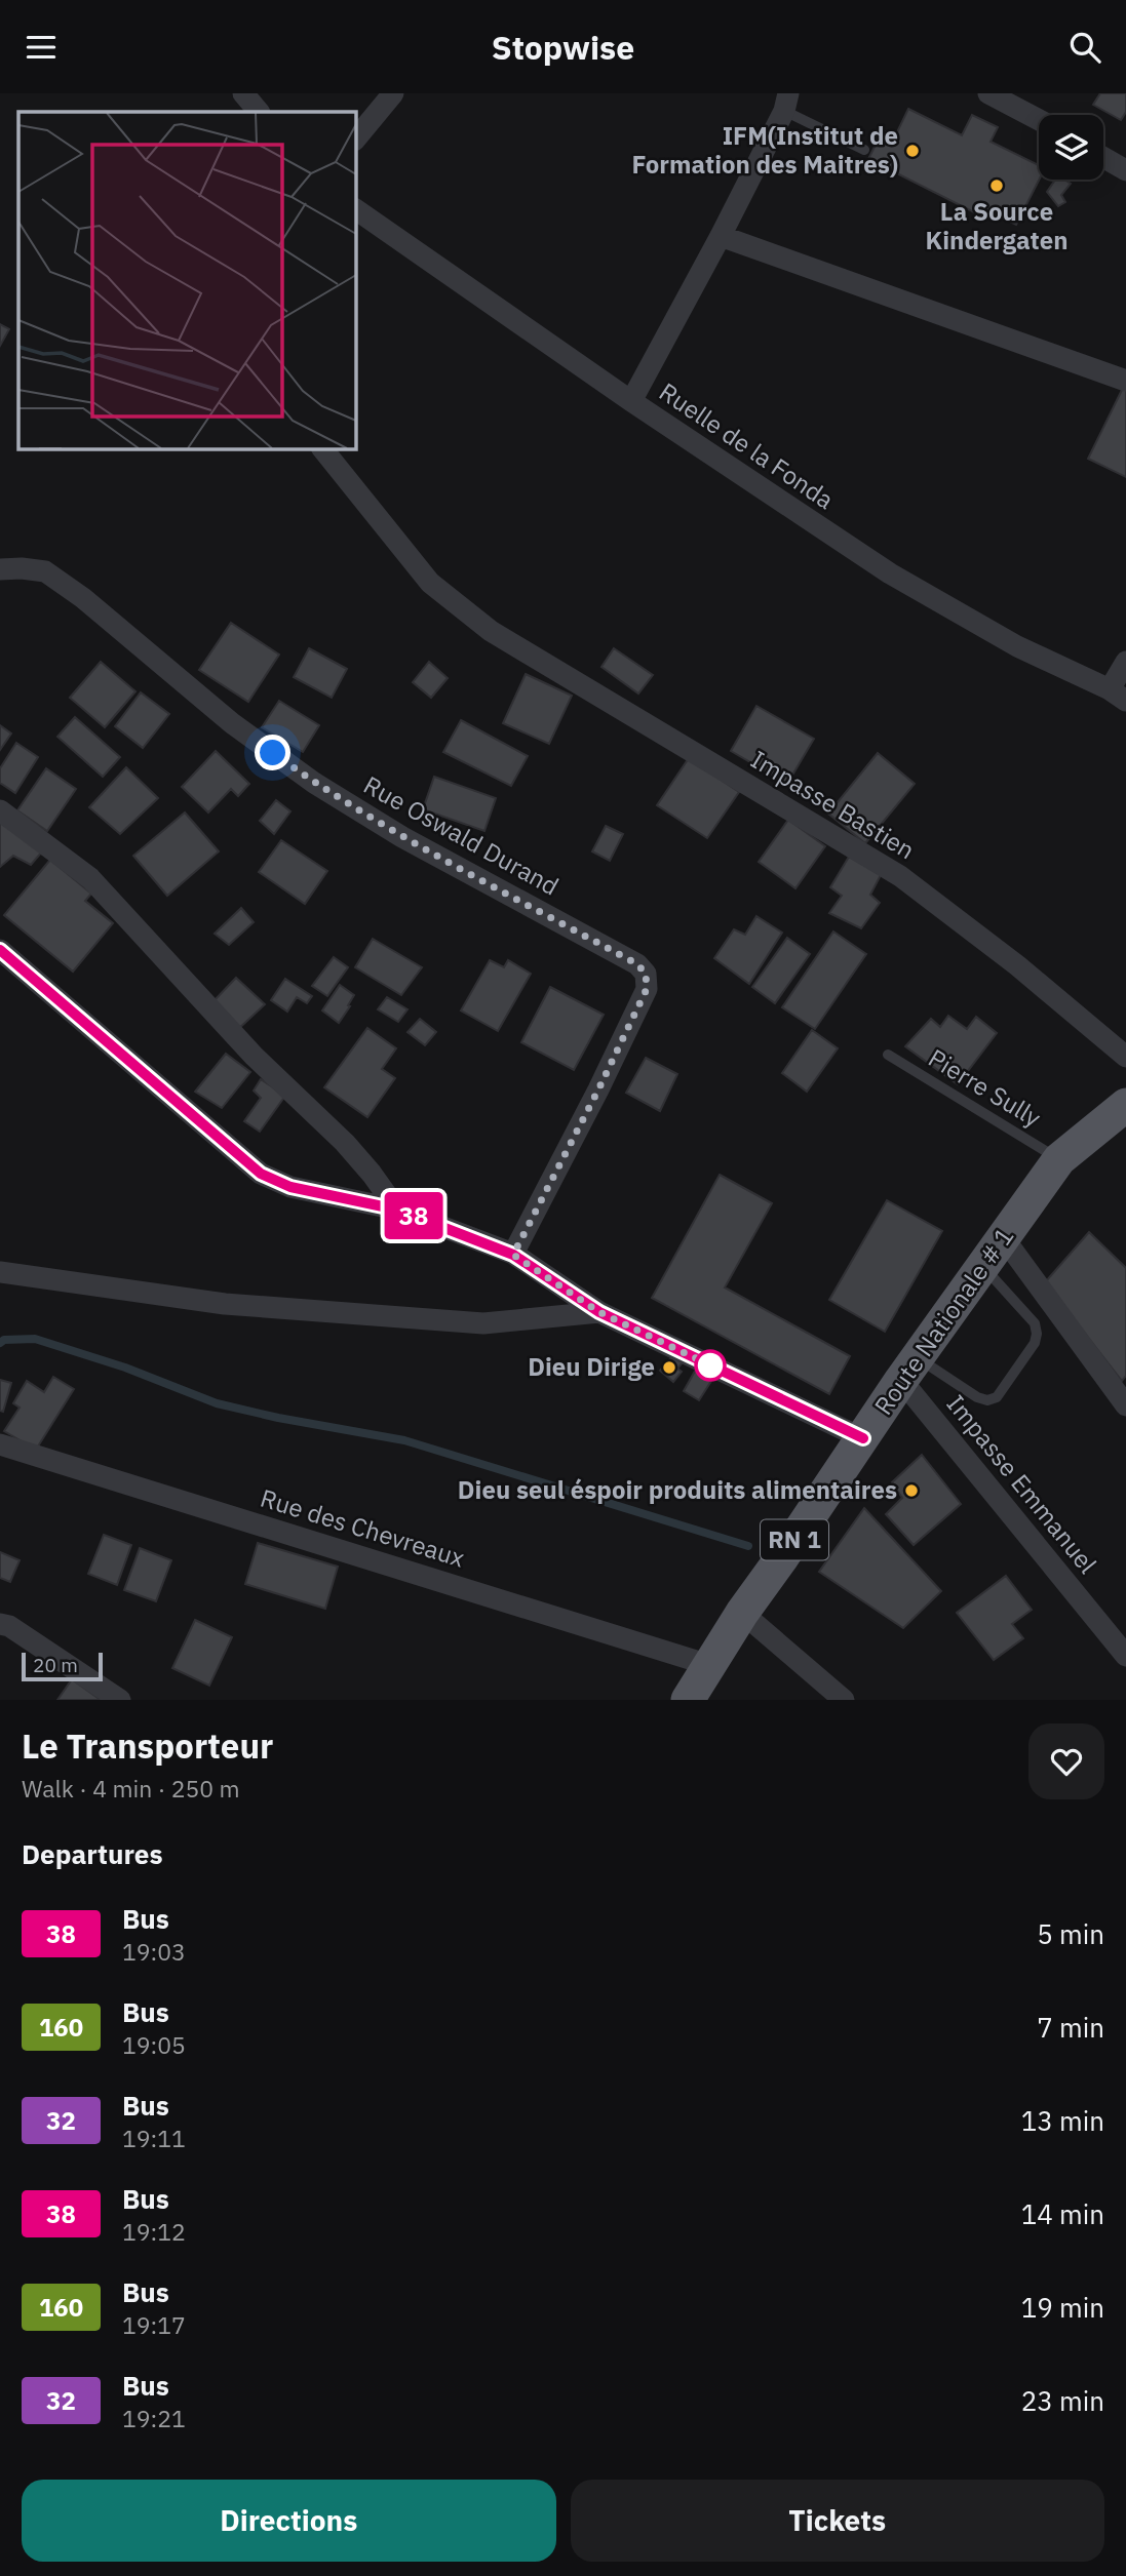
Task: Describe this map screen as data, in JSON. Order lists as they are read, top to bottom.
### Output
{
  "streets": {
    "main road": ["Route Nationale # 1", "RN 1"],
    "street": [
      "Ruelle de la Fonda",
      "Impasse Bastien",
      "Rue Oswald Durand",
      "Impasse Emmanuel",
      "Rue des Chevreaux"
    ],
    "lane": ["Pierre Sully"]
  },
  "crossings": [
    ["Pierre Sully", "Route Nationale # 1"],
    ["Route Nationale # 1", "Impasse Emmanuel"],
    ["Route Nationale # 1", "Rue des Chevreaux"]
  ],
  "places": [
    "IFM(Institut de Formation des Maitres)",
    "La Source Kindergaten",
    "Dieu Dirige",
    "Dieu seul éspoir produits alimentaires"
  ],
  "lines": ["bus line 38"],
  "scale_bar": "20 m",
  "page": {
    "header": "Stopwise",
    "on_map": "38",
    "scale": "20 m",
    "heading": [
      ["Le Transporteur", "Walk · 4 min · 250 m"],
      "Departures"
    ],
    "list": [
      {
        "mark": "38",
        "name": "Bus",
        "note": "19:03",
        "value": "5 min"
      },
      {
        "mark": "160",
        "name": "Bus",
        "note": "19:05",
        "value": "7 min"
      },
      {
        "mark": "32",
        "name": "Bus",
        "note": "19:11",
        "value": "13 min"
      },
      {
        "mark": "38",
        "name": "Bus",
        "note": "19:12",
        "value": "14 min"
      },
      {
        "mark": "160",
        "name": "Bus",
        "note": "19:17",
        "value": "19 min"
      },
      {
        "mark": "32",
        "name": "Bus",
        "note": "19:21",
        "value": "23 min"
      }
    ],
    "buttons": ["Directions", "Tickets"]
  }
}
